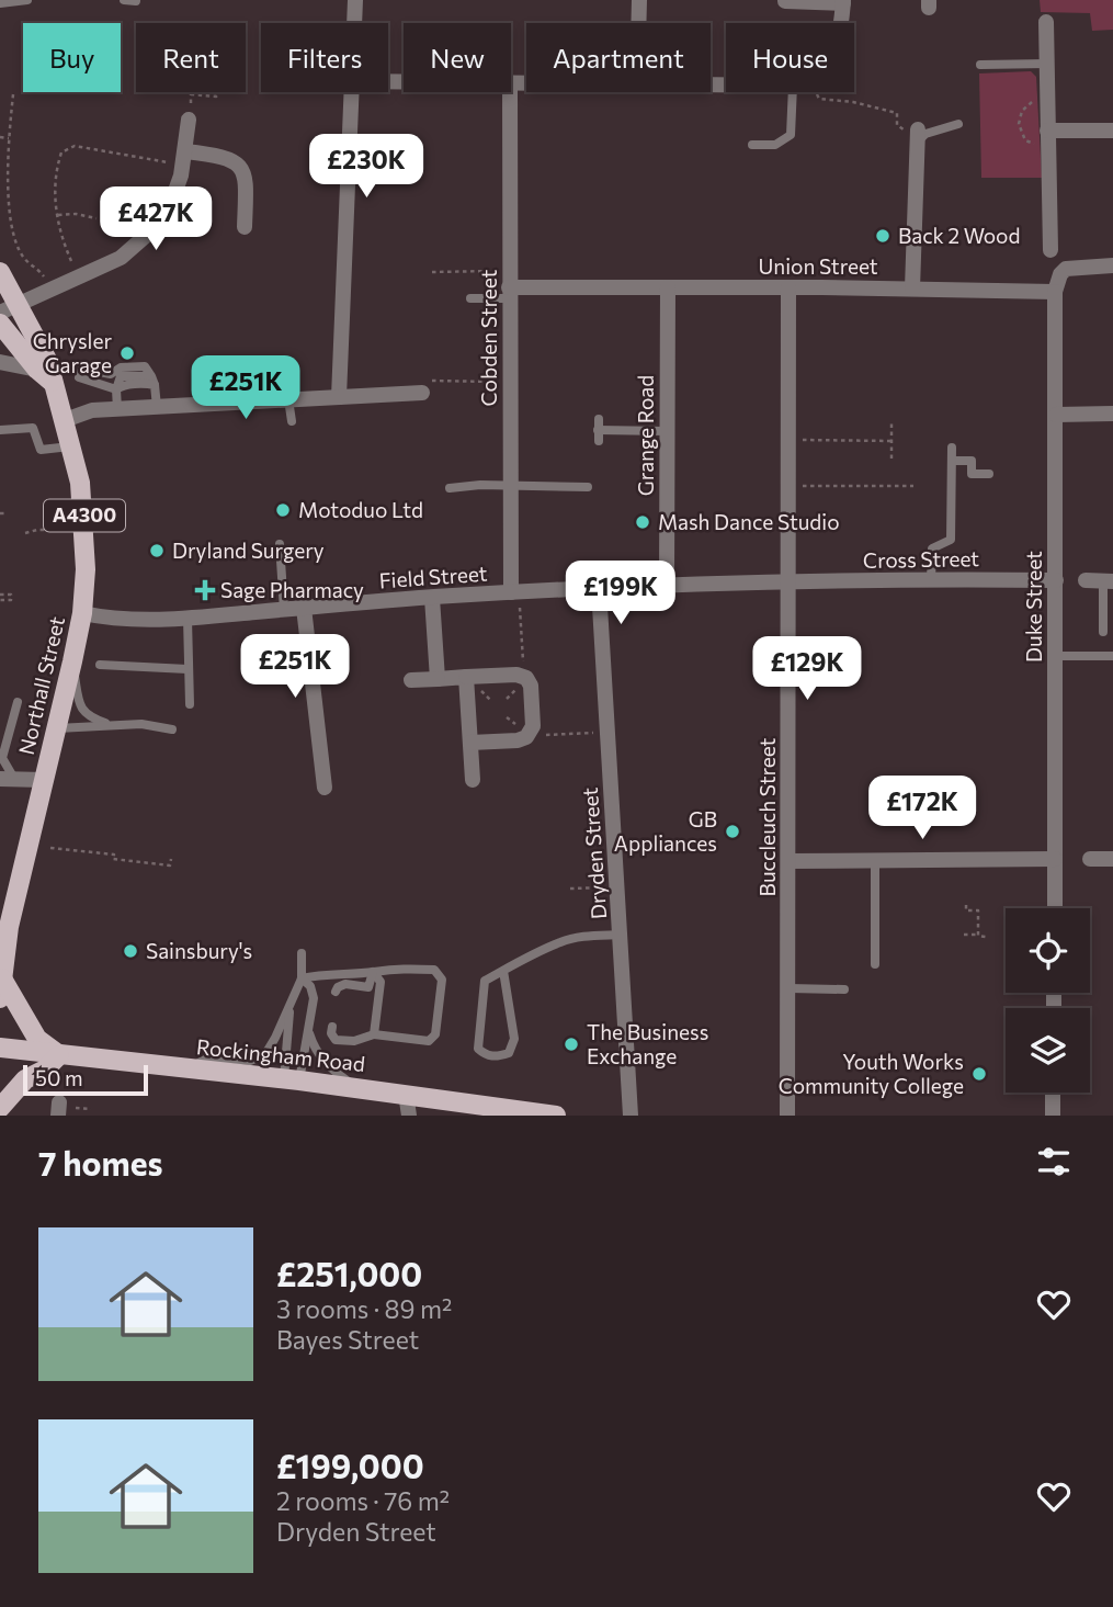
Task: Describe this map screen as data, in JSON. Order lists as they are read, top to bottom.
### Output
{
  "streets": {
    "main road": ["A4300", "Northall Street", "Rockingham Road"],
    "street": [
      "Union Street",
      "Cobden Street",
      "Grange Road",
      "Cross Street",
      "Field Street",
      "Duke Street",
      "Buccleuch Street",
      "Dryden Street"
    ]
  },
  "crossings": [
    ["Union Street", "Cobden Street"],
    ["Union Street", "Grange Road"],
    ["Union Street", "Duke Street"],
    ["Union Street", "Buccleuch Street"],
    ["Cobden Street", "Field Street"],
    ["Grange Road", "Field Street"],
    ["A4300", "Northall Street"],
    ["Cross Street", "Field Street"],
    ["Cross Street", "Duke Street"],
    ["Cross Street", "Buccleuch Street"],
    ["Field Street", "Northall Street"],
    ["Field Street", "Buccleuch Street"],
    ["Field Street", "Dryden Street"]
  ],
  "places": {
    "other": [
      "Back 2 Wood",
      "Chrysler Garage",
      "Motoduo Ltd",
      "Mash Dance Studio",
      "Dryland Surgery",
      "GB Appliances",
      "Sainsbury's",
      "The Business Exchange",
      "Youth Works Community College"
    ],
    "health": ["Sage Pharmacy"]
  },
  "scale_bar": "50 m",
  "page": {
    "chip": [
      "Buy",
      "Rent",
      "Filters",
      "New",
      "Apartment",
      "House"
    ],
    "price": [
      "£230K",
      "£427K",
      "£251K",
      "£199K",
      "£251K",
      "£129K",
      "£172K"
    ],
    "scale": "50 m",
    "heading": "7 homes",
    "list": [
      {
        "name": "£251,000",
        "note": "3 rooms · 89 m² · Bayes Street"
      },
      {
        "name": "£199,000",
        "note": "2 rooms · 76 m² · Dryden Street"
      }
    ]
  }
}
